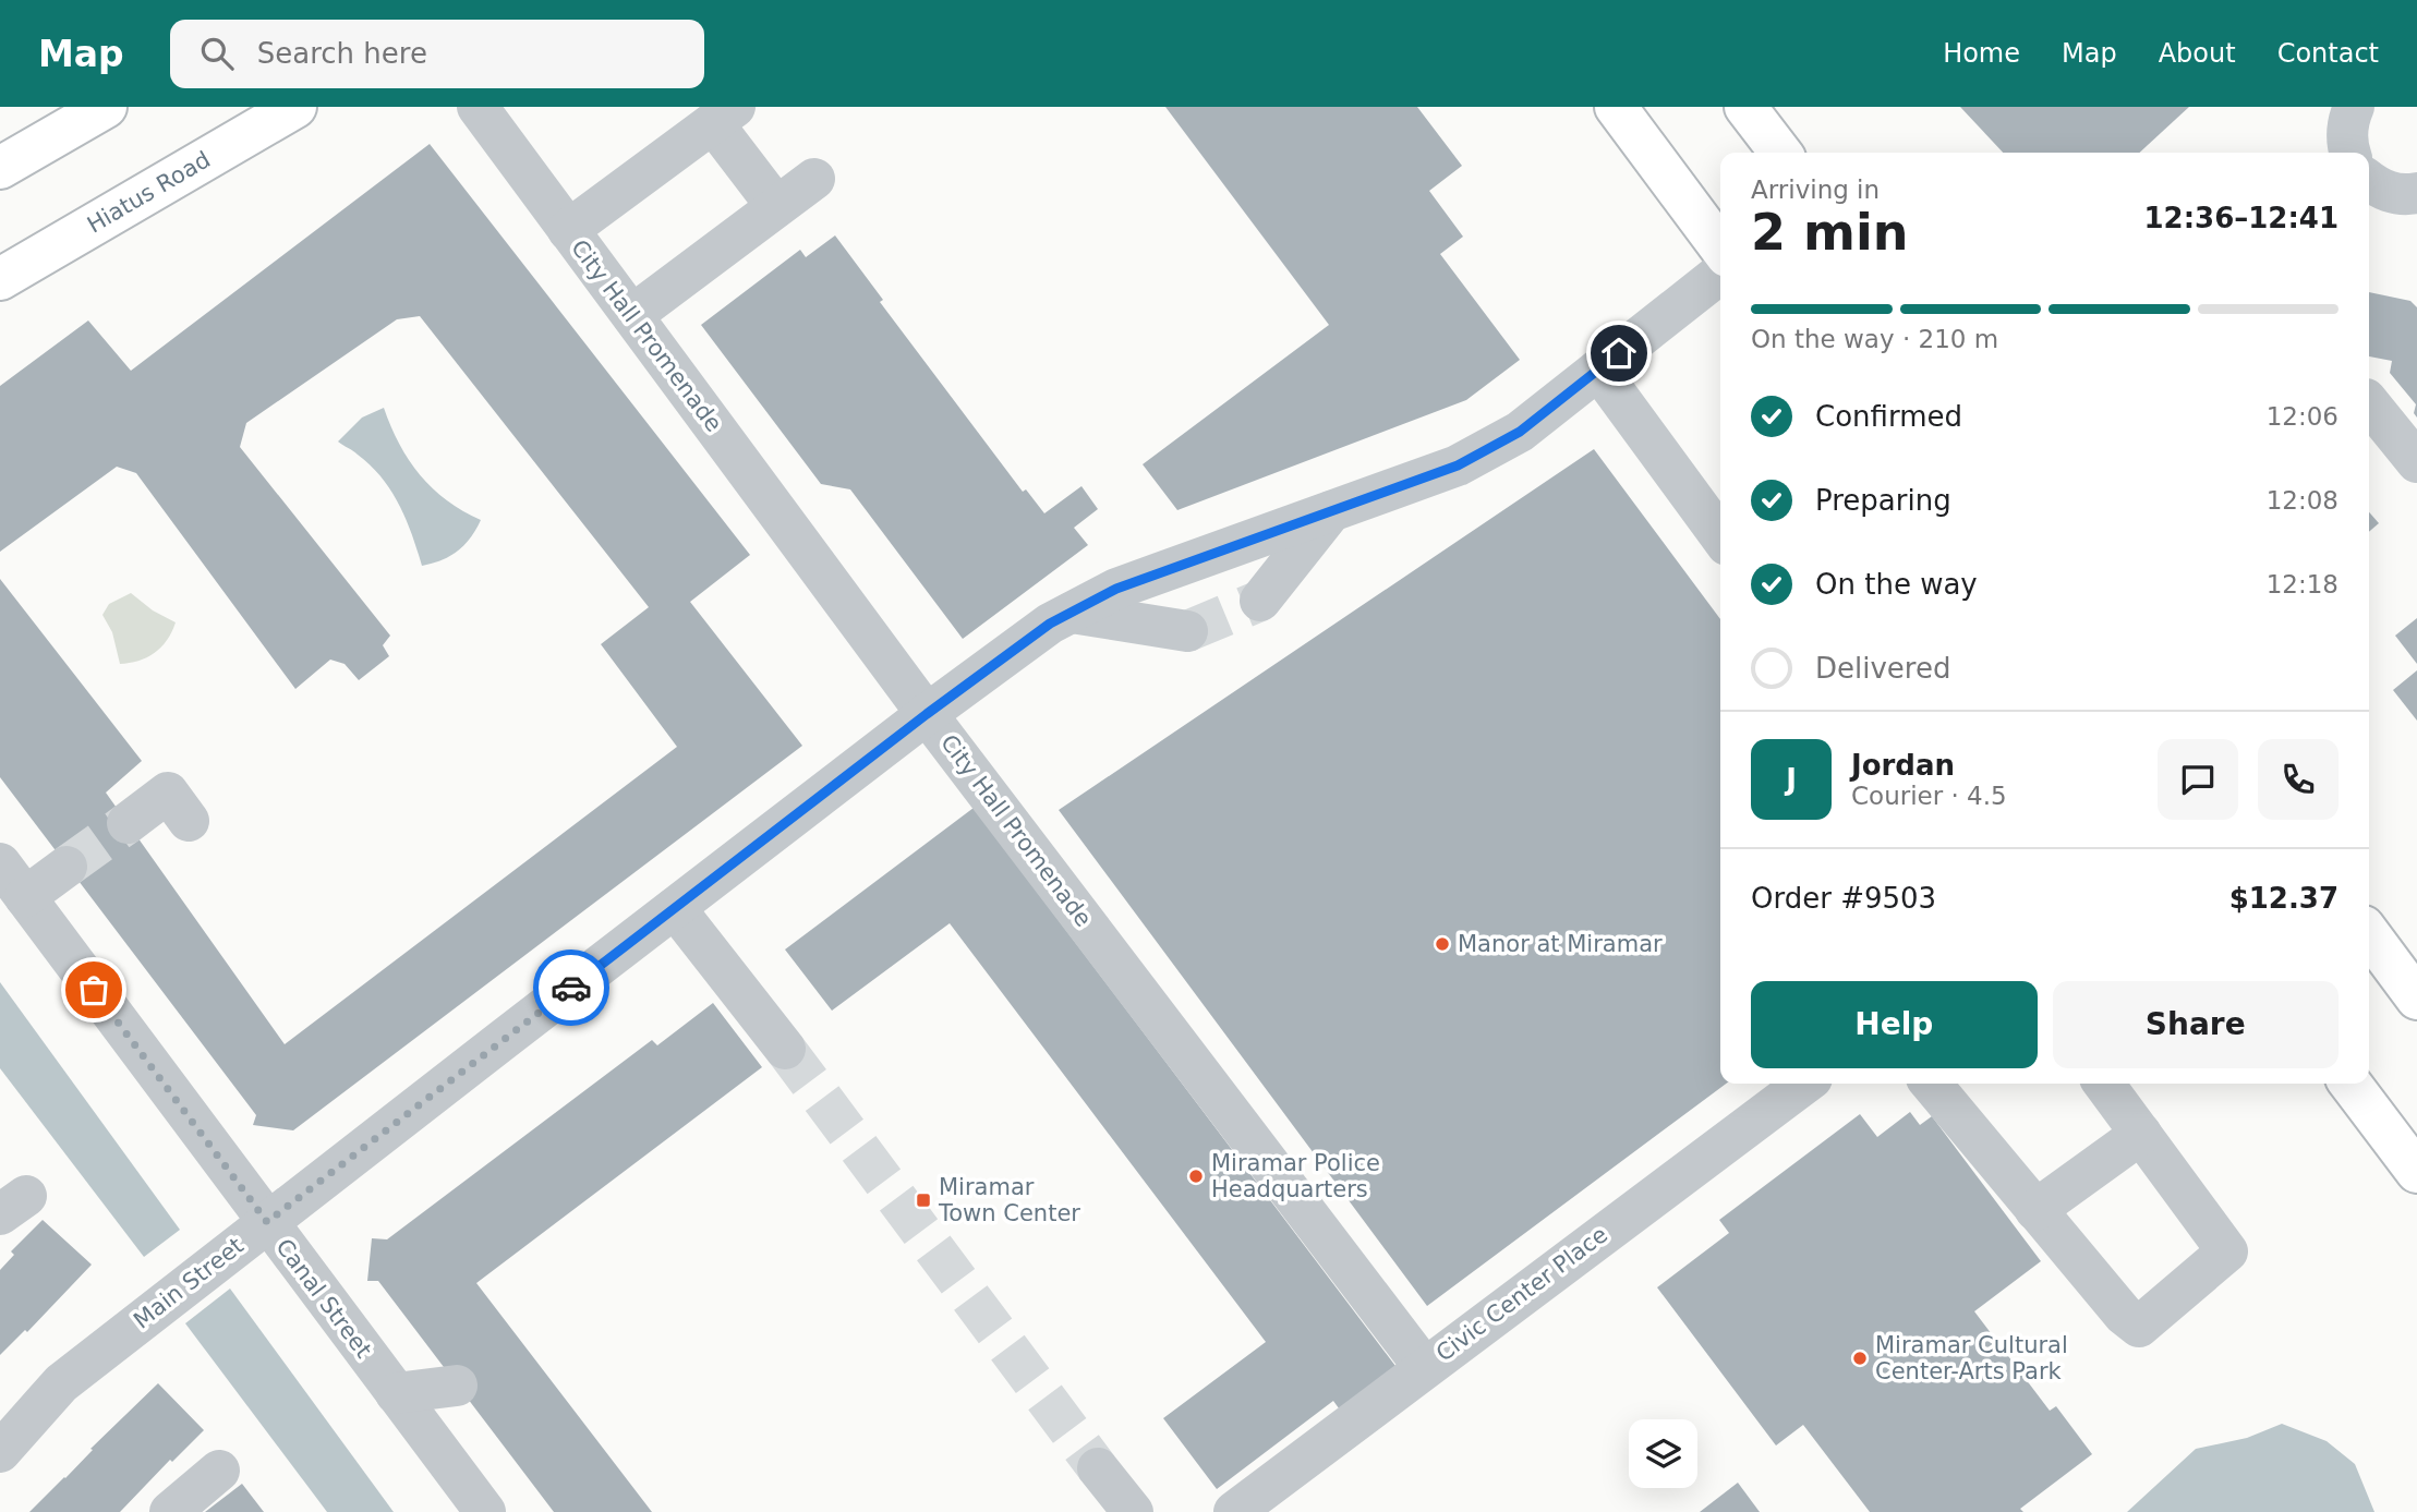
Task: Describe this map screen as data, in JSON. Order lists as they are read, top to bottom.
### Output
{
  "streets": {
    "main road": ["Hiatus Road"],
    "street": [
      "City Hall Promenade",
      "Main Street",
      "Civic Center Place",
      "Canal Street"
    ]
  },
  "crossings": [
    ["City Hall Promenade", "Main Street"],
    ["City Hall Promenade", "Civic Center Place"],
    ["Main Street", "Canal Street"]
  ],
  "places": {
    "other": ["Manor at Miramar", "Miramar Police Headquarters", "Miramar Cultural Center-Arts Park"],
    "transit": ["Miramar Town Center"]
  },
  "page": {
    "header": "Map",
    "search": "Search here",
    "nav": [
      "Home",
      "Map",
      "About",
      "Contact"
    ],
    "heading": ["2 min", "Arriving in", "12:36–12:41"],
    "panel": [
      "Jordan",
      "Courier · 4.5",
      "Order #9503",
      "$12.37"
    ],
    "bar": "On the way · 210 m",
    "list": [
      ["Confirmed", "12:06"],
      ["Preparing", "12:08"],
      ["On the way", "12:18"],
      "Delivered"
    ],
    "round": "J",
    "buttons": ["Help", "Share"]
  }
}
